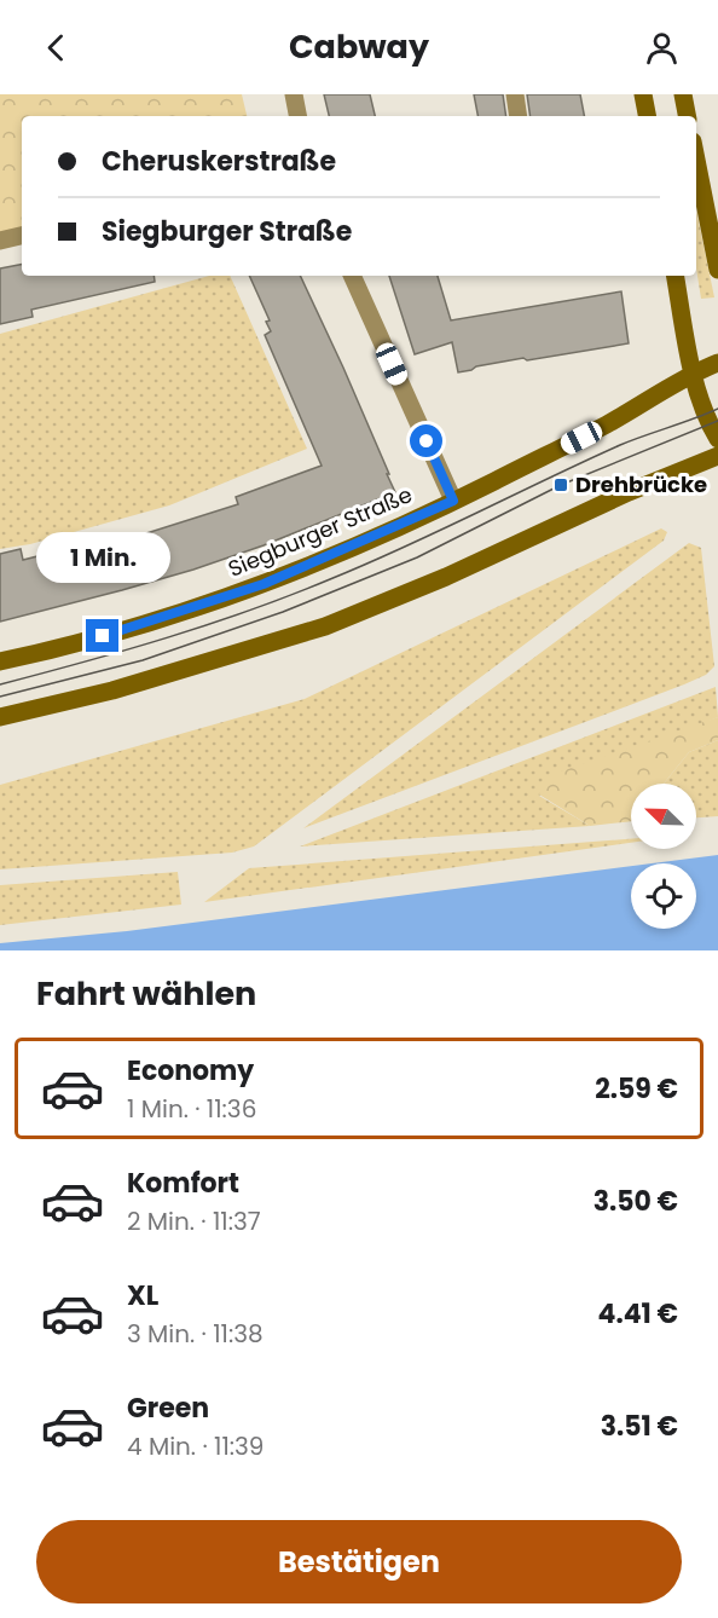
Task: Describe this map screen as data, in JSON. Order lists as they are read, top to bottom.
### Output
{
  "streets": {
    "main road": ["Siegburger Straße"]
  },
  "places": {
    "transit": ["Drehbrücke"]
  },
  "north": "top left",
  "page": {
    "header": "Cabway",
    "banner": ["Cheruskerstraße", "Siegburger Straße"],
    "bubble": "1 Min.",
    "heading": "Fahrt wählen",
    "list": [
      {
        "name": "Economy",
        "note": "1 Min. · 11:36",
        "value": "2.59 €"
      },
      {
        "name": "Komfort",
        "note": "2 Min. · 11:37",
        "value": "3.50 €"
      },
      {
        "name": "XL",
        "note": "3 Min. · 11:38",
        "value": "4.41 €"
      },
      {
        "name": "Green",
        "note": "4 Min. · 11:39",
        "value": "3.51 €"
      }
    ],
    "buttons": "Bestätigen"
  }
}
